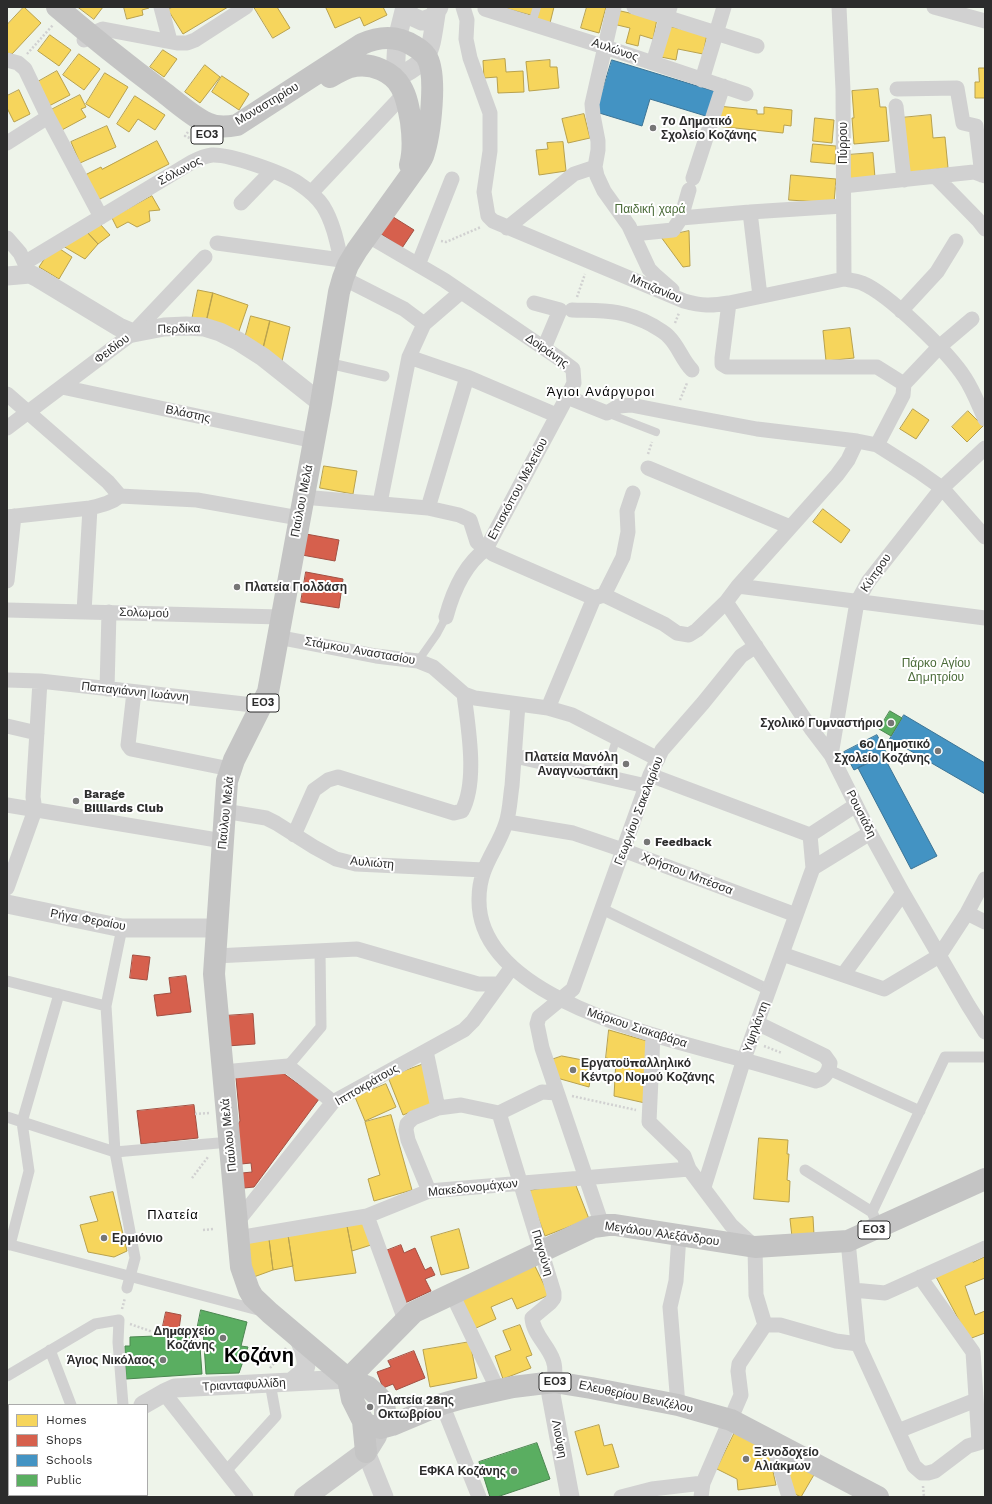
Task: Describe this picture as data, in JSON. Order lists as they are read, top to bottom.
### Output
{
  "streets": {
    "main road": [
      "Μοναστηρίου",
      "ΕΟ3",
      "Παύλου Μελά",
      "Μεγάλου Αλεξάνδρου",
      "Ελευθερίου Βενιζέλου"
    ],
    "street": [
      "Αυλώνος",
      "Πύρρου",
      "Σόλωνος",
      "Μπιζανίου",
      "Περδίκα",
      "Φειδίου",
      "Δοϊράνης",
      "Βλάστης",
      "Επισκόπου Μελετίου",
      "Κύπρου",
      "Σολωμού",
      "Στάμκου Αναστασίου",
      "Παπαγιάννη Ιωάννη",
      "Γεωργίου Σακελαρίου",
      "Ρουσιάδη",
      "Αυλιώτη",
      "Χρήστου Μπέσσα",
      "Ρήγα Φεραίου",
      "Υψηλάντη",
      "Μάρκου Σιακαβάρα",
      "Ιπποκράτους",
      "Μακεδονομάχων",
      "Παγούνη",
      "Τριανταφυλλίδη",
      "Λιούφη"
    ]
  },
  "crossings": [
    ["Μοναστηρίου", "Παύλου Μελά"],
    ["Πύρρου", "Μπιζανίου"],
    ["Σόλωνος", "Παύλου Μελά"],
    ["Περδίκα", "Φειδίου"],
    ["Περδίκα", "Παύλου Μελά"],
    ["Φειδίου", "Βλάστης"],
    ["Δοϊράνης", "Επισκόπου Μελετίου"],
    ["Δοϊράνης", "Παύλου Μελά"],
    ["Βλάστης", "Παύλου Μελά"],
    ["Επισκόπου Μελετίου", "Στάμκου Αναστασίου"],
    ["Παύλου Μελά", "Σολωμού"],
    ["Παύλου Μελά", "Στάμκου Αναστασίου"],
    ["Παύλου Μελά", "Παπαγιάννη Ιωάννη"],
    ["Παύλου Μελά", "Αυλιώτη"],
    ["Παύλου Μελά", "Ρήγα Φεραίου"],
    ["Παύλου Μελά", "Ιπποκράτους"],
    ["Παύλου Μελά", "Μακεδονομάχων"],
    ["Παύλου Μελά", "Μεγάλου Αλεξάνδρου"],
    ["Παύλου Μελά", "Τριανταφυλλίδη"],
    ["Κύπρου", "Ρουσιάδη"],
    ["Σολωμού", "Στάμκου Αναστασίου"],
    ["Στάμκου Αναστασίου", "Γεωργίου Σακελαρίου"],
    ["Στάμκου Αναστασίου", "Μάρκου Σιακαβάρα"],
    ["Γεωργίου Σακελαρίου", "Ρουσιάδη"],
    ["Γεωργίου Σακελαρίου", "Χρήστου Μπέσσα"],
    ["Γεωργίου Σακελαρίου", "Μάρκου Σιακαβάρα"],
    ["Γεωργίου Σακελαρίου", "Μακεδονομάχων"],
    ["Γεωργίου Σακελαρίου", "Μεγάλου Αλεξάνδρου"],
    ["Αυλιώτη", "Μάρκου Σιακαβάρα"],
    ["Χρήστου Μπέσσα", "Υψηλάντη"],
    ["Χρήστου Μπέσσα", "Μάρκου Σιακαβάρα"],
    ["Υψηλάντη", "Μάρκου Σιακαβάρα"],
    ["Μάρκου Σιακαβάρα", "Ιπποκράτους"],
    ["Ιπποκράτους", "Μακεδονομάχων"],
    ["Μακεδονομάχων", "Παγούνη"],
    ["Μεγάλου Αλεξάνδρου", "Παγούνη"],
    ["Μεγάλου Αλεξάνδρου", "Τριανταφυλλίδη"],
    ["Παγούνη", "Ελευθερίου Βενιζέλου"],
    ["Παγούνη", "Λιούφη"],
    ["Ελευθερίου Βενιζέλου", "Λιούφη"]
  ],
  "districts": ["Άγιοι Ανάργυροι", "Πλατεία", "Κοζάνη"],
  "parks": ["Παιδική χαρά", "Πάρκο Αγίου Δημητρίου"],
  "places": [
    "7ο Δημοτικό Σχολείο Κοζάνης",
    "Πλατεία Γιολδάση",
    "Σχολικό Γυμναστήριο",
    "6ο Δημοτικό Σχολείο Κοζάνης",
    "Πλατεία Μανόλη Αναγνωστάκη",
    "Barage Billiards Club",
    "Feedback",
    "Εργατοϋπαλληλικό Κέντρο Νομού Κοζάνης",
    "Ερμιόνιο",
    "Δημαρχείο Κοζάνης",
    "Άγιος Νικόλαος",
    "Πλατεία 28ης Οκτωβρίου",
    "Ξενοδοχείο Αλιάκμων",
    "ΕΦΚΑ Κοζάνης"
  ],
  "legend": [
    "Homes",
    "Shops",
    "Schools",
    "Public"
  ]
}
